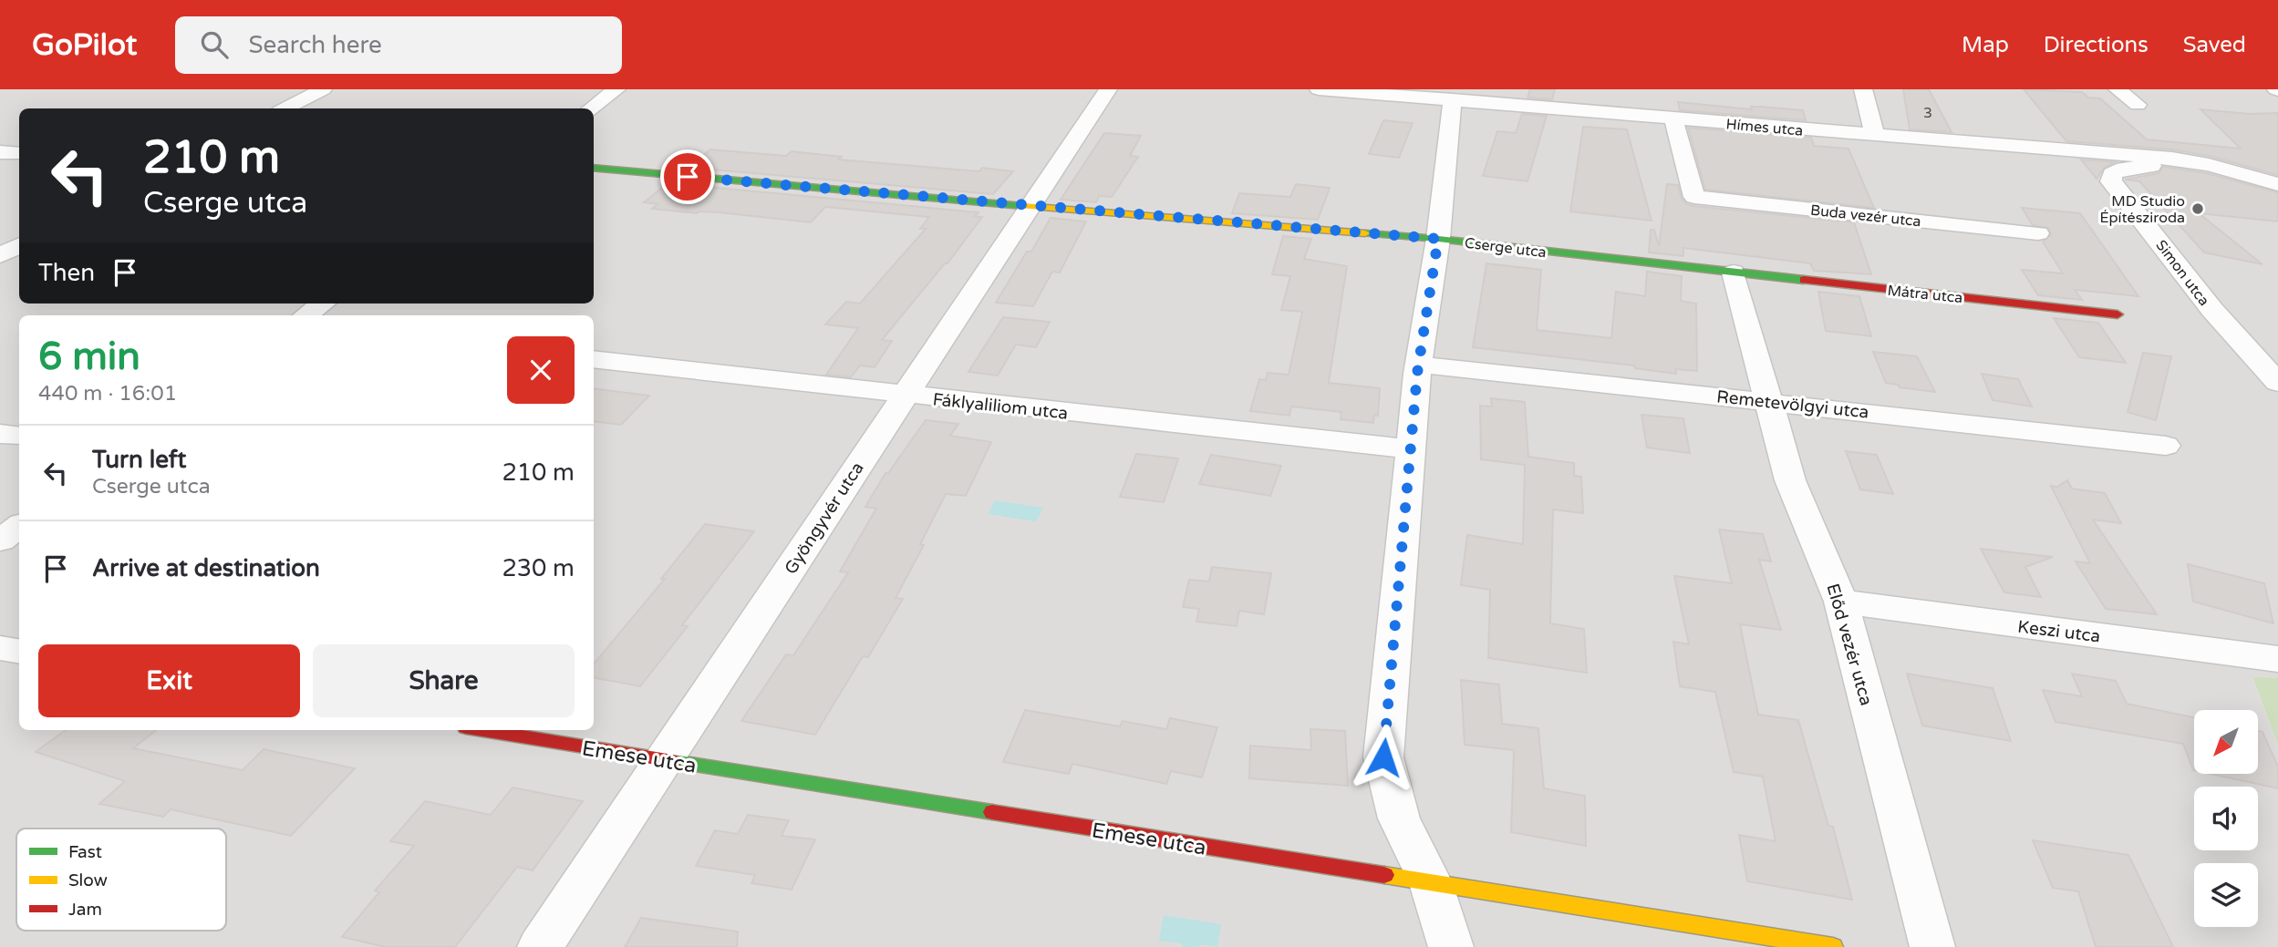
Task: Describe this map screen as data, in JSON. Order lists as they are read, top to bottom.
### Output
{
  "streets": {
    "street": [
      "Hímes utca",
      "Buda vezér utca",
      "Cserge utca",
      "Simon utca",
      "Mátra utca",
      "Remetevölgyi utca",
      "Fáklyaliliom utca",
      "Gyöngyvér utca",
      "Keszi utca",
      "Előd vezér utca",
      "Emese utca"
    ]
  },
  "crossings": [
    ["Hímes utca", "Buda vezér utca"],
    ["Hímes utca", "Simon utca"],
    ["Cserge utca", "Mátra utca"],
    ["Cserge utca", "Gyöngyvér utca"],
    ["Cserge utca", "Előd vezér utca"],
    ["Mátra utca", "Előd vezér utca"],
    ["Remetevölgyi utca", "Előd vezér utca"],
    ["Fáklyaliliom utca", "Gyöngyvér utca"],
    ["Gyöngyvér utca", "Emese utca"],
    ["Keszi utca", "Előd vezér utca"]
  ],
  "places": ["MD Studio Építésziroda"],
  "house_numbers": ["3"],
  "legend": ["Fast", "Slow", "Jam"],
  "north": "bottom left",
  "page": {
    "header": "GoPilot",
    "search": "Search here",
    "nav": ["Map", "Directions", "Saved"],
    "turn": ["210 m", "Cserge utca"],
    "then": "Then",
    "heading": ["6 min", "440 m · 16:01"],
    "list": [
      {
        "name": "Turn left",
        "note": "Cserge utca",
        "value": "210 m"
      },
      {
        "name": "Arrive at destination",
        "value": "230 m"
      }
    ],
    "buttons": ["Exit", "Share"]
  }
}
